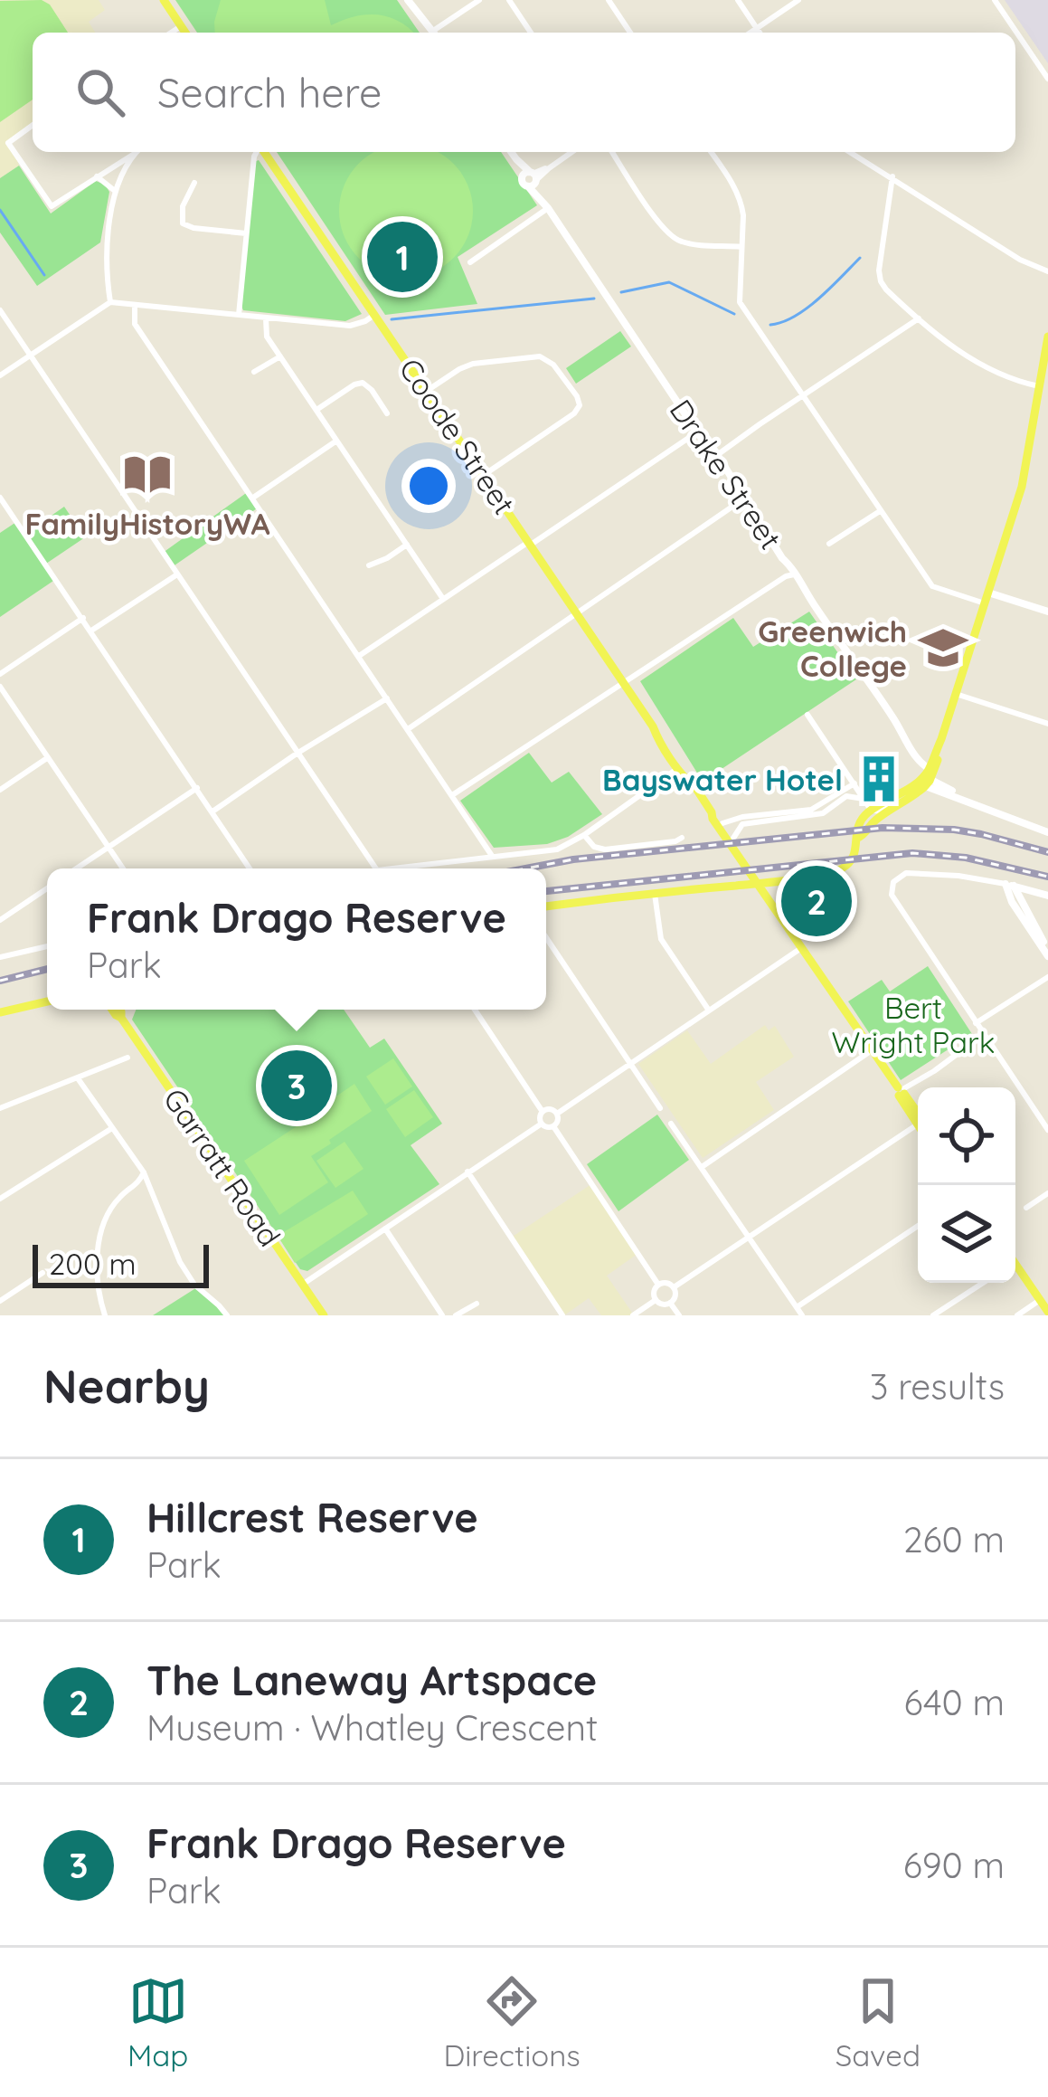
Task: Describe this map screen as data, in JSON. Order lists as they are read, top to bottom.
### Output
{
  "streets": {
    "main road": ["Coode Street", "Garratt Road"],
    "street": ["Drake Street"]
  },
  "parks": ["Bert Wright Park"],
  "places": {
    "library": ["FamilyHistoryWA"],
    "school or university": ["Greenwich College"],
    "building": ["Bayswater Hotel"]
  },
  "scale_bar": "200 m",
  "page": {
    "search": "Search here",
    "pins": ["1", "2", "3"],
    "popup": ["Frank Drago Reserve", "Park"],
    "scale": "200 m",
    "heading": ["Nearby", "3 results"],
    "list": [
      {
        "mark": "1",
        "name": "Hillcrest Reserve",
        "note": "Park",
        "value": "260 m"
      },
      {
        "mark": "2",
        "name": "The Laneway Artspace",
        "note": "Museum · Whatley Crescent",
        "value": "640 m"
      },
      {
        "mark": "3",
        "name": "Frank Drago Reserve",
        "note": "Park",
        "value": "690 m"
      }
    ],
    "nav": ["Map", "Directions", "Saved"]
  }
}
